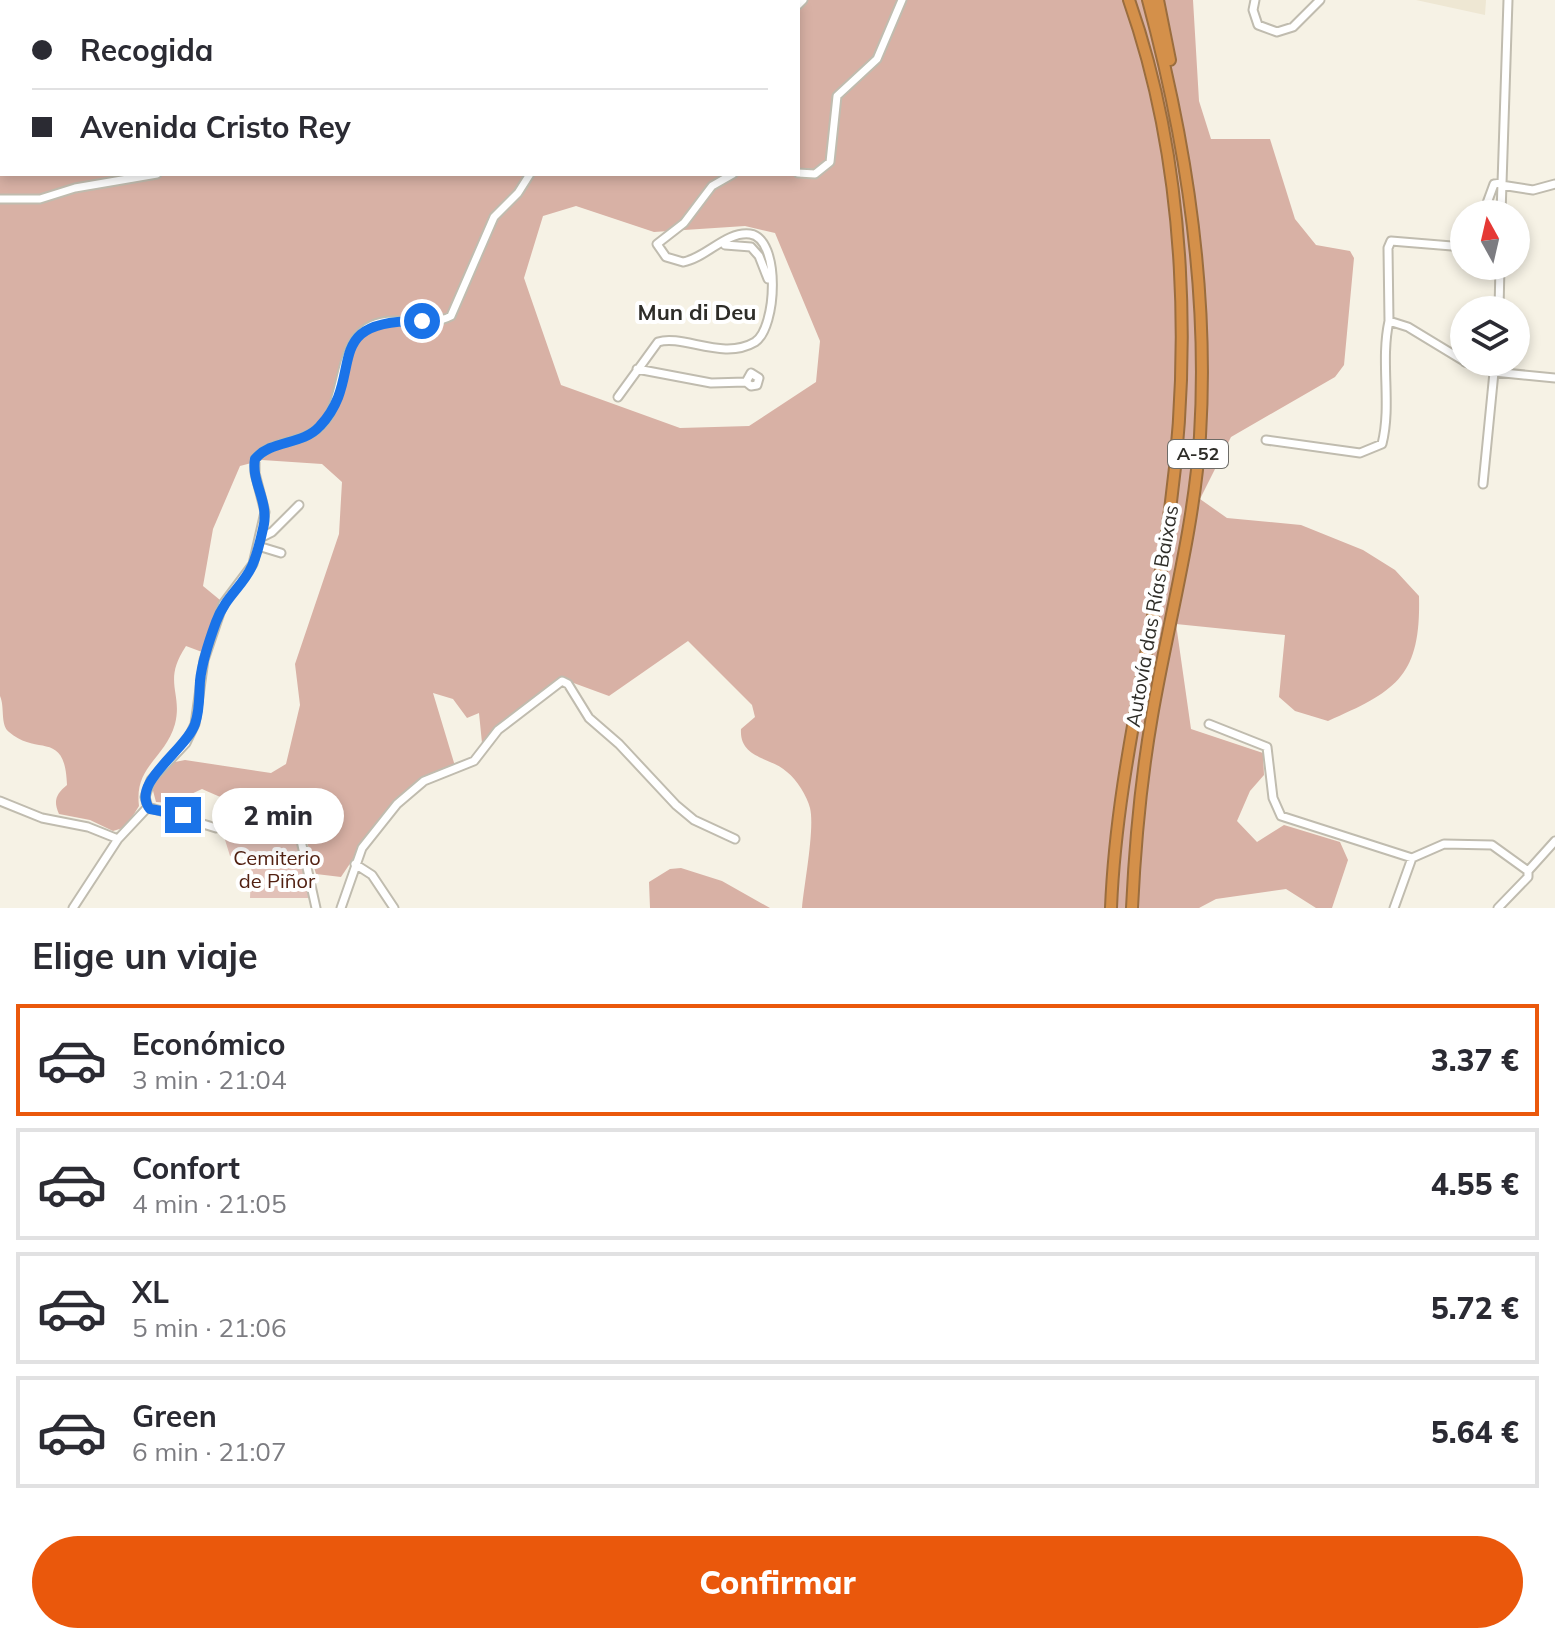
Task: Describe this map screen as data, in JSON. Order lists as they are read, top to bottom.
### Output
{
  "streets": {
    "highway": ["A-52", "Autovía das Rías Baixas"]
  },
  "districts": ["Mun di Deu"],
  "parks": ["Cemiterio de Piñor"],
  "north": "top",
  "page": {
    "banner": ["Recogida", "Avenida Cristo Rey"],
    "bubble": "2 min",
    "heading": "Elige un viaje",
    "list": [
      {
        "name": "Económico",
        "note": "3 min · 21:04",
        "value": "3.37 €"
      },
      {
        "name": "Confort",
        "note": "4 min · 21:05",
        "value": "4.55 €"
      },
      {
        "name": "XL",
        "note": "5 min · 21:06",
        "value": "5.72 €"
      },
      {
        "name": "Green",
        "note": "6 min · 21:07",
        "value": "5.64 €"
      }
    ],
    "buttons": "Confirmar"
  }
}
